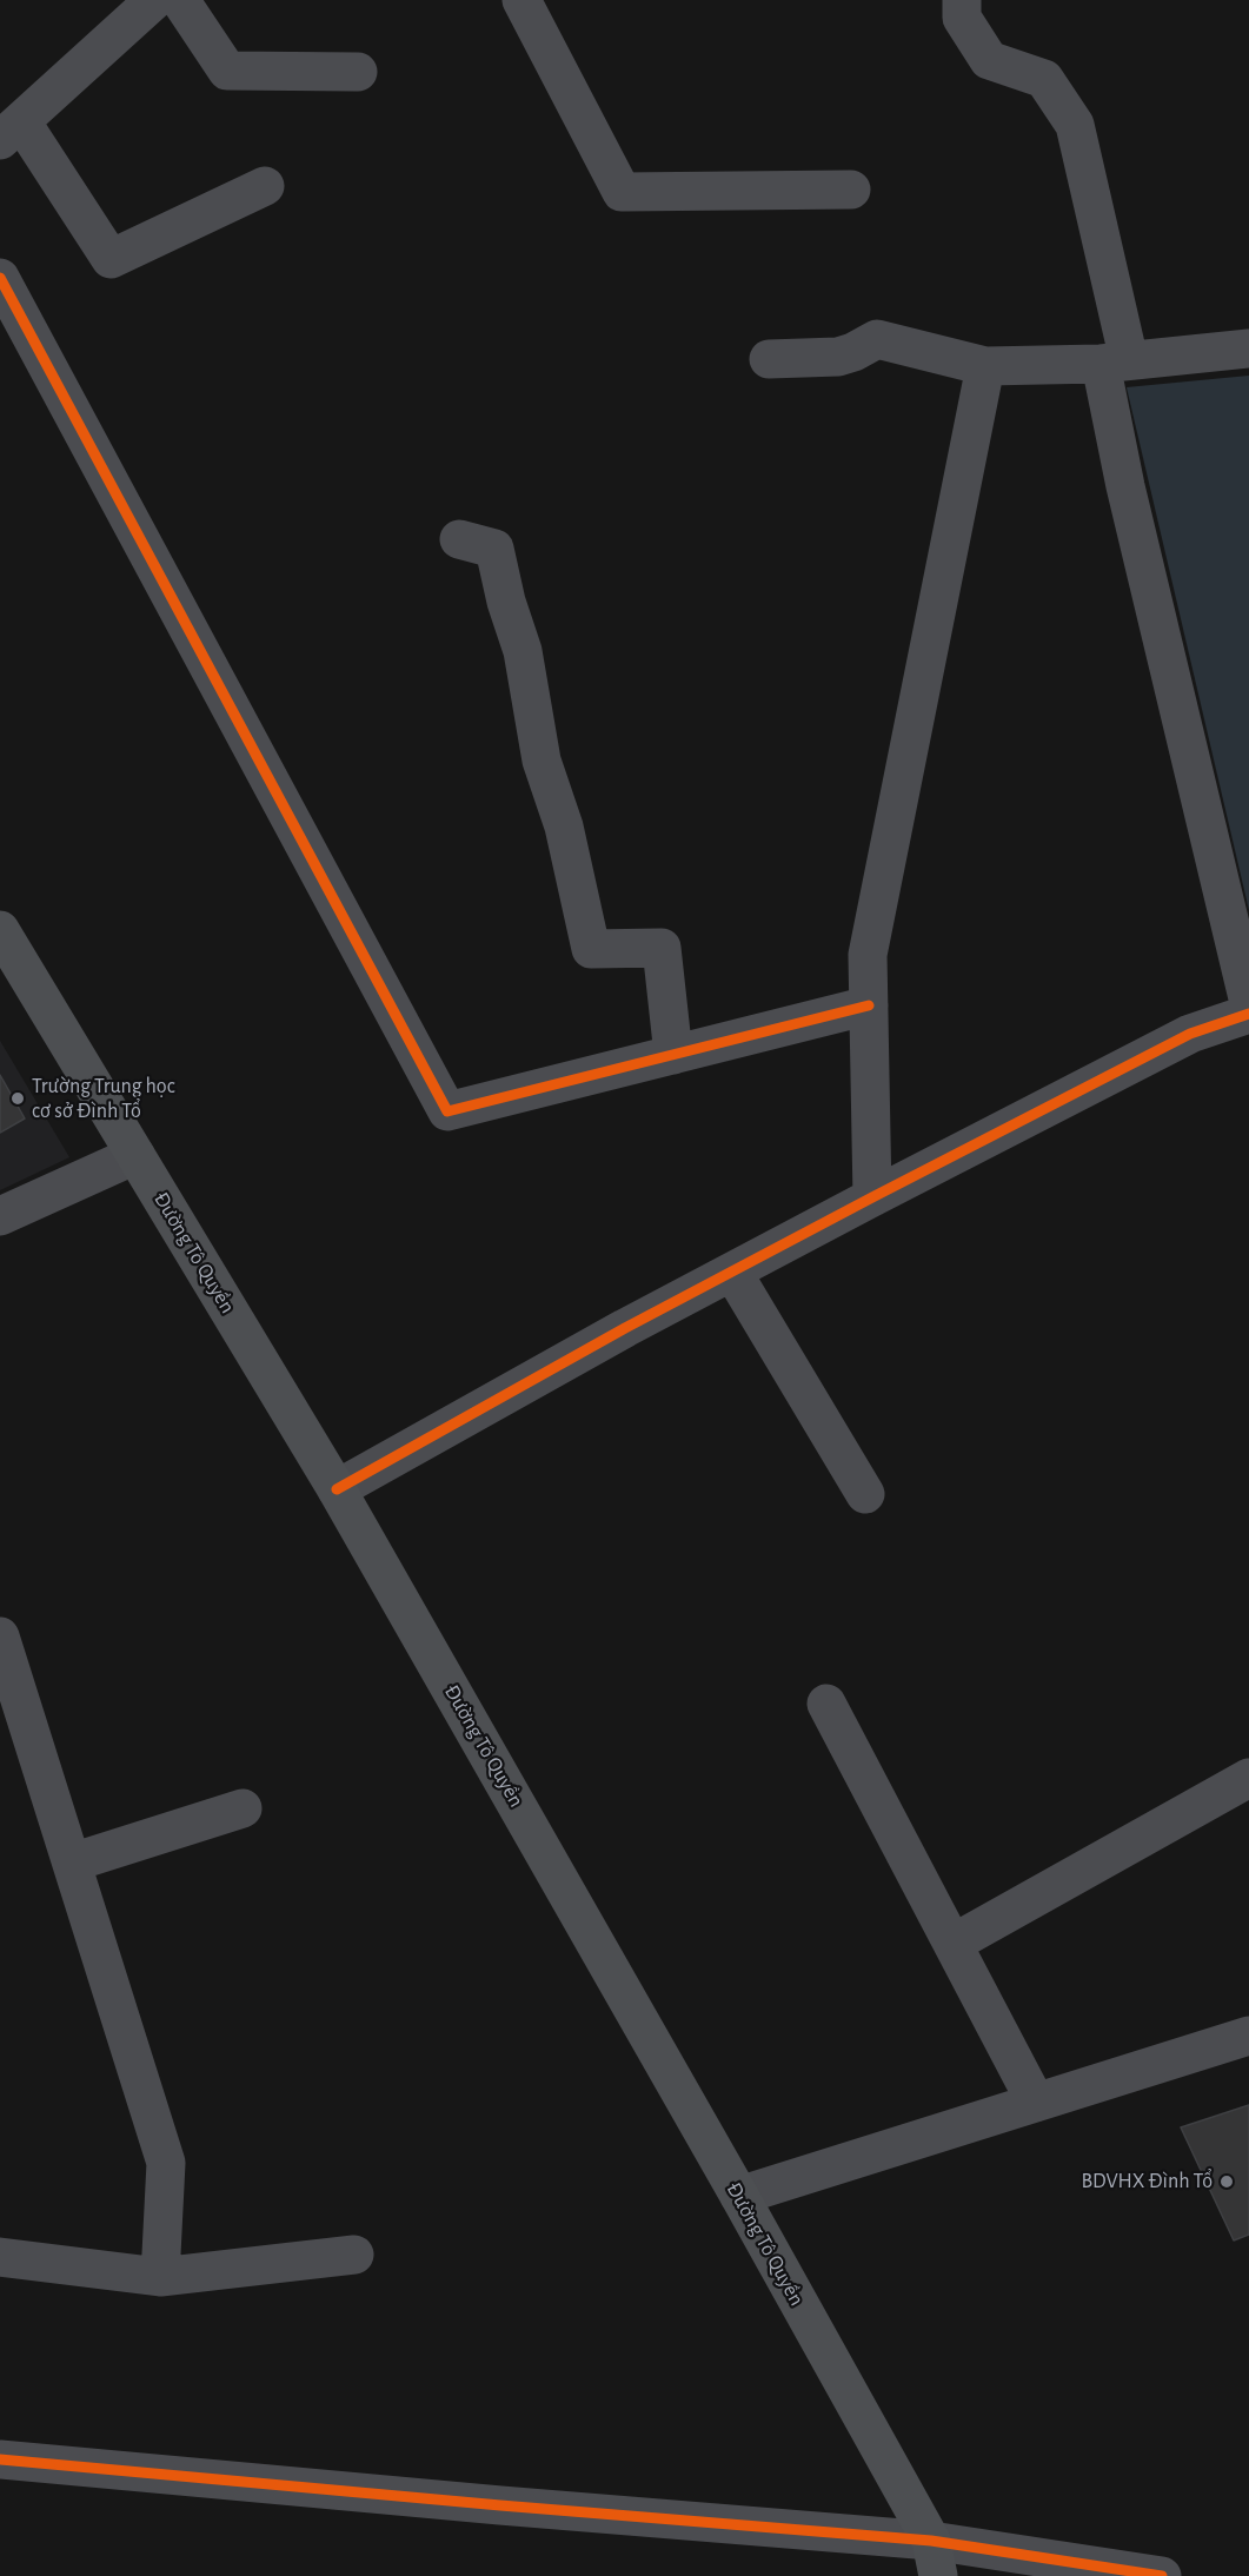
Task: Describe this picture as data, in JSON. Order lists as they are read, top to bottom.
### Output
{
  "streets": {
    "main road": ["Đường Tô Quyền"]
  },
  "places": ["Trường Trung học cơ sở Đình Tổ", "BDVHX Đình Tổ"]
}
